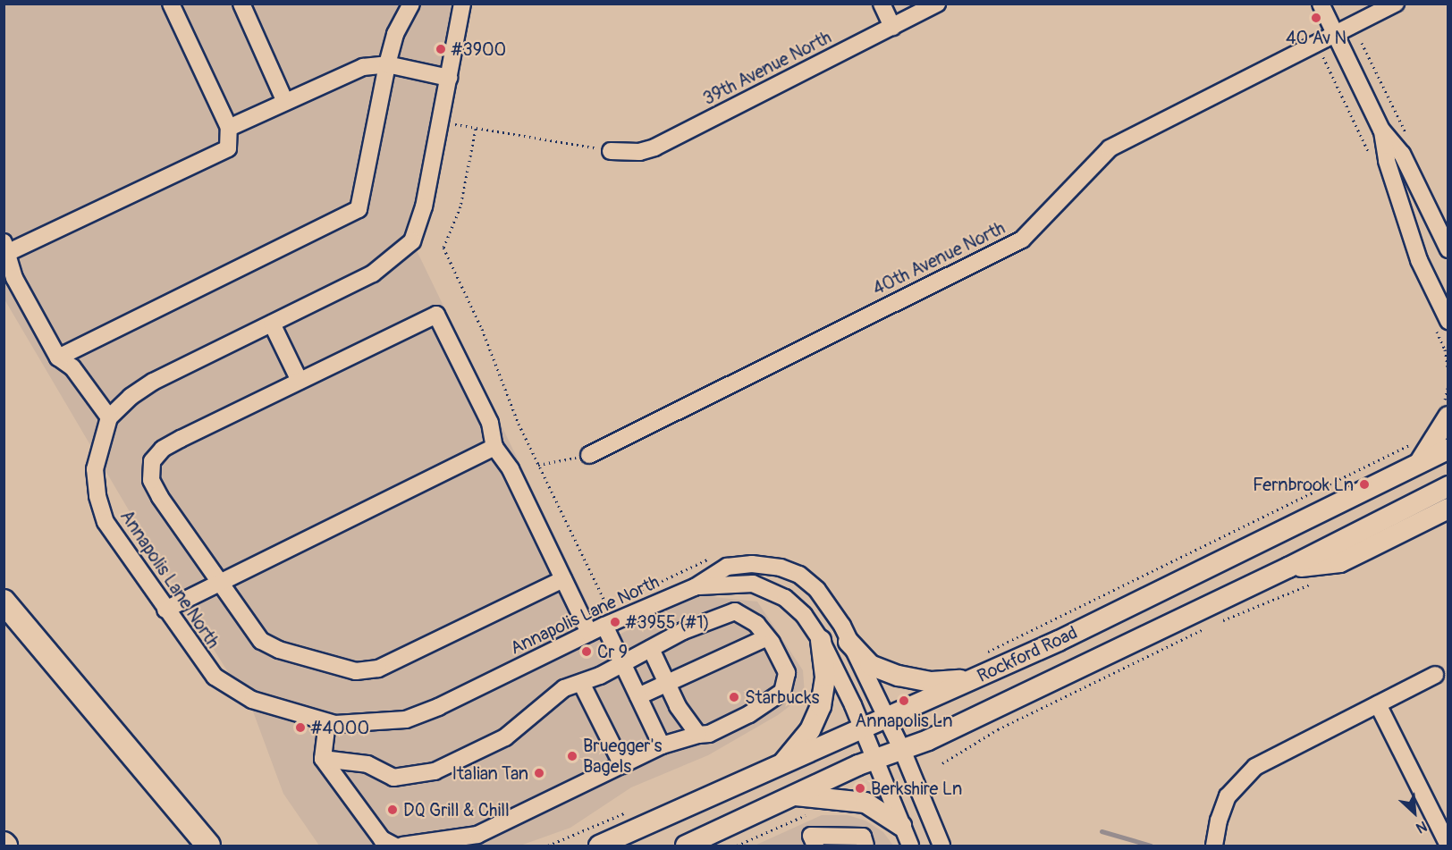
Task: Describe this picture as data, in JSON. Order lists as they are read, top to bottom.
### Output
{
  "streets": {
    "main road": ["Rockford Road"],
    "street": ["39th Avenue North", "40th Avenue North", "Annapolis Lane North"]
  },
  "crossings": [
    ["Annapolis Lane North", "Rockford Road"]
  ],
  "places": [
    "40 Av N",
    "#3900",
    "Fernbrook Ln",
    "#3955 (#1)",
    "Cr 9",
    "Starbucks",
    "Annapolis Ln",
    "#4000",
    "Bruegger's Bagels",
    "Italian Tan",
    "Berkshire Ln",
    "DQ Grill & Chill"
  ],
  "north": "bottom right"
}
